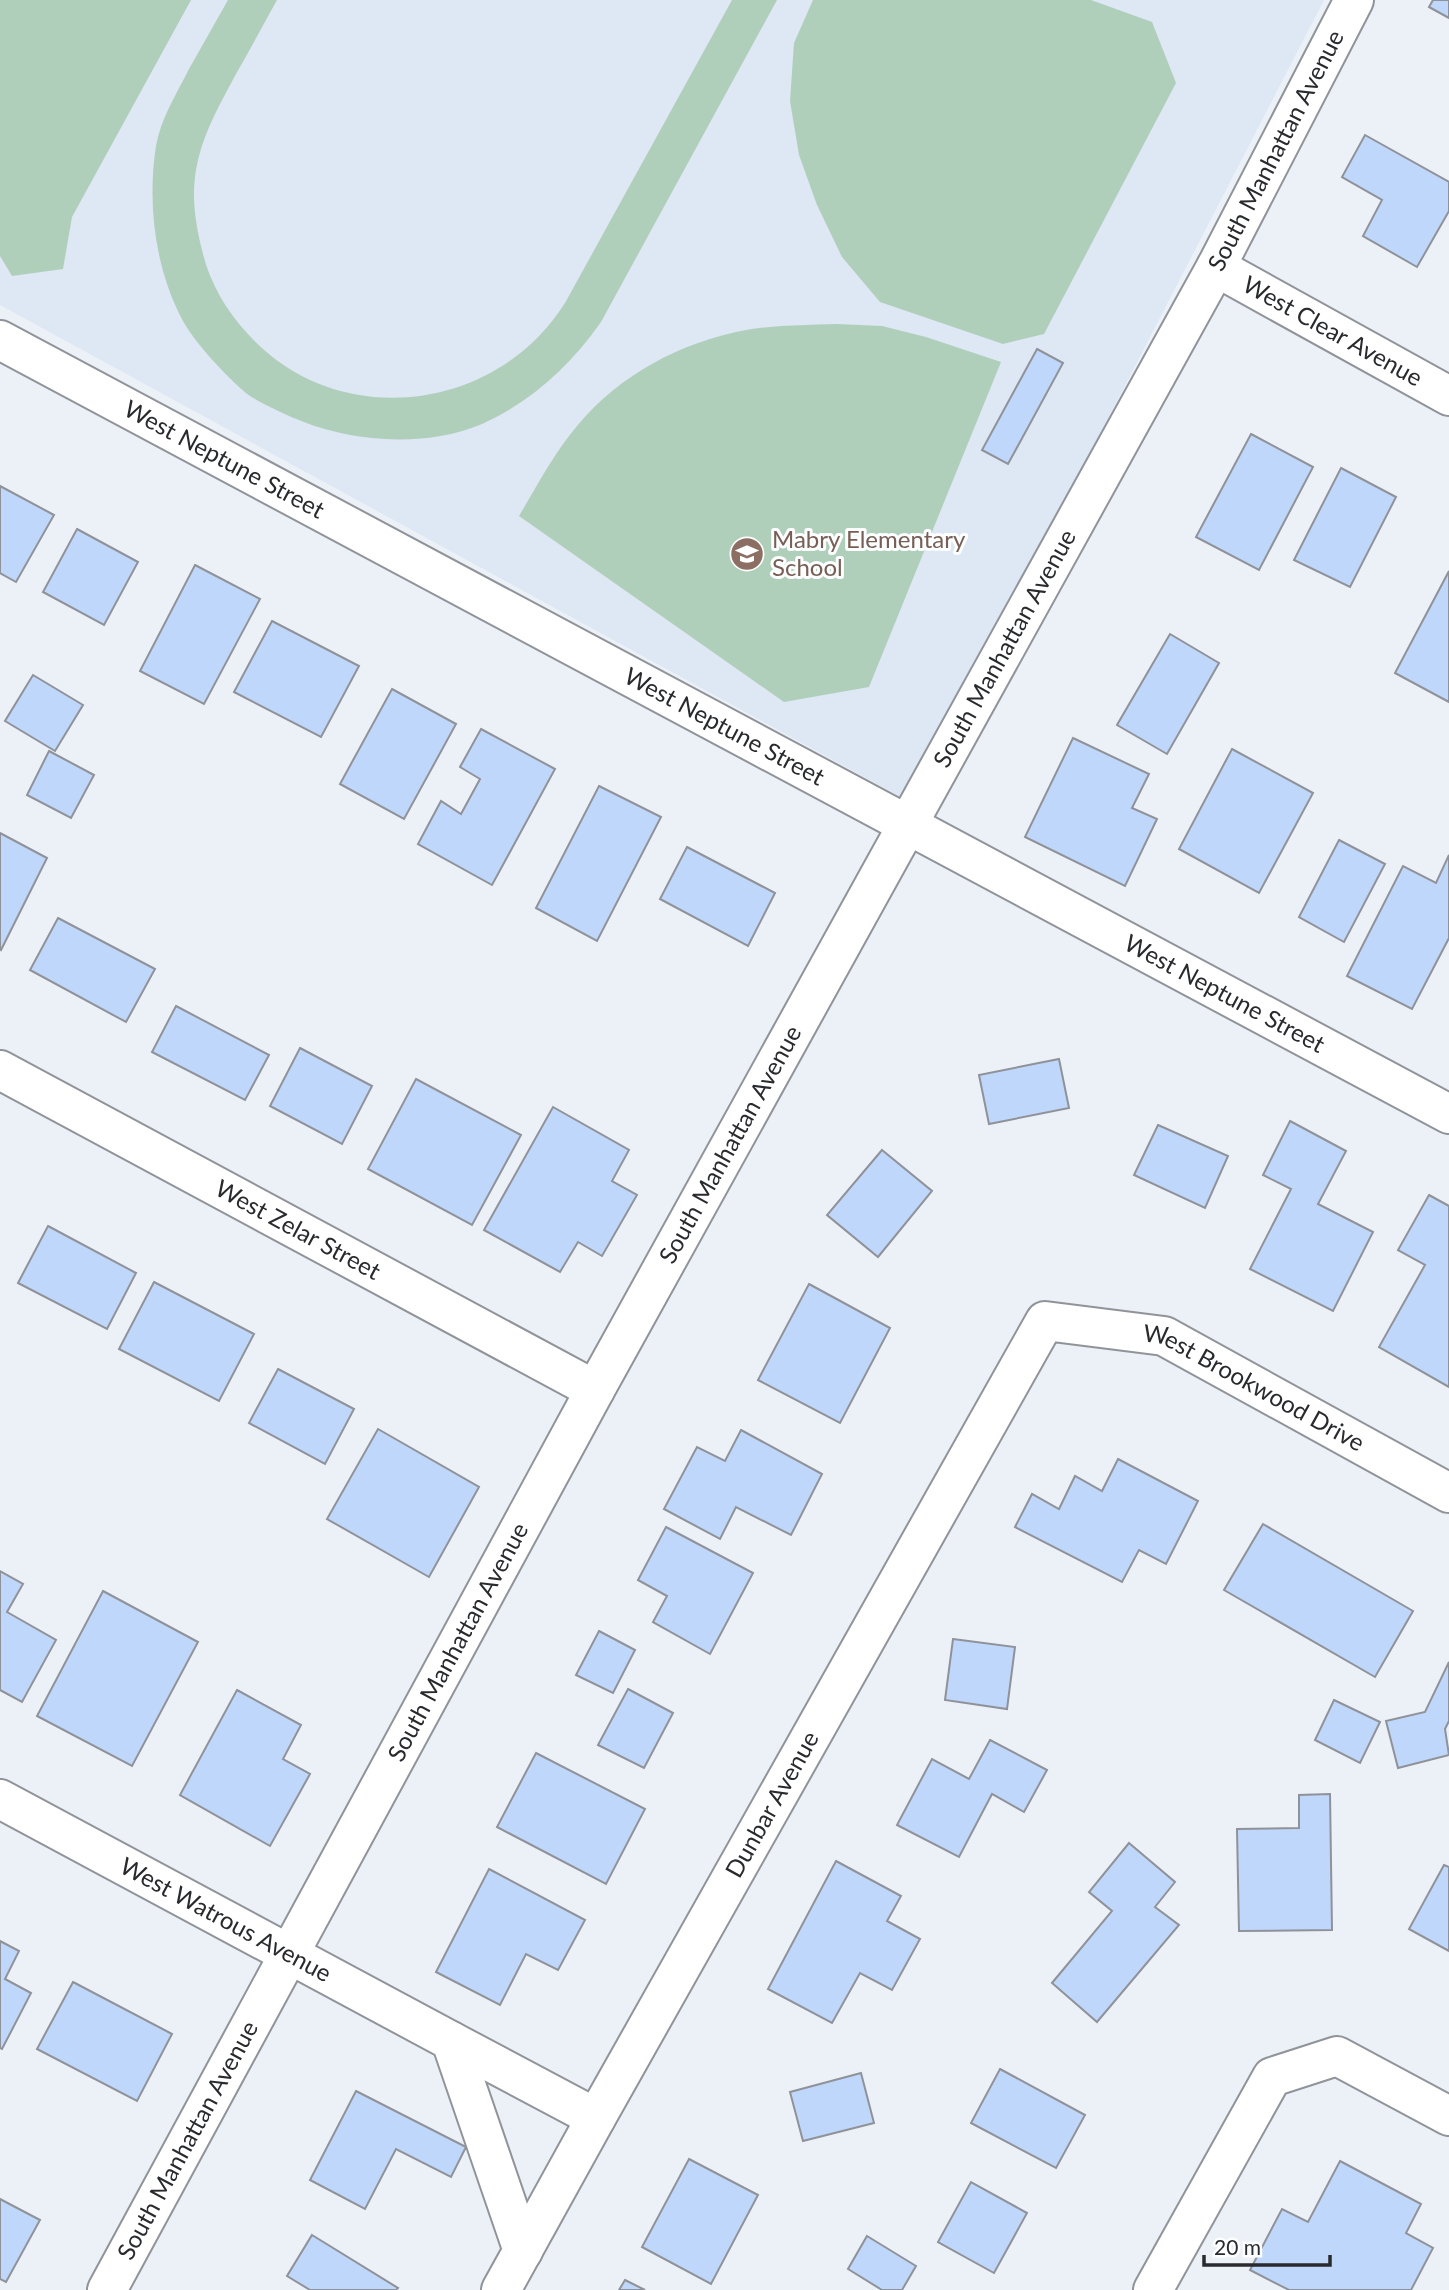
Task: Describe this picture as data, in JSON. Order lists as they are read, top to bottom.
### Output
{
  "streets": {
    "street": [
      "South Manhattan Avenue",
      "West Clear Avenue",
      "West Neptune Street",
      "West Zelar Street",
      "West Brookwood Drive",
      "Dunbar Avenue",
      "West Watrous Avenue"
    ]
  },
  "crossings": [
    ["South Manhattan Avenue", "West Clear Avenue"],
    ["South Manhattan Avenue", "West Neptune Street"],
    ["South Manhattan Avenue", "West Zelar Street"],
    ["South Manhattan Avenue", "West Watrous Avenue"],
    ["West Brookwood Drive", "Dunbar Avenue"],
    ["Dunbar Avenue", "West Watrous Avenue"]
  ],
  "places": {
    "school or university": ["Mabry Elementary School"]
  },
  "scale_bar": "20 m"
}
